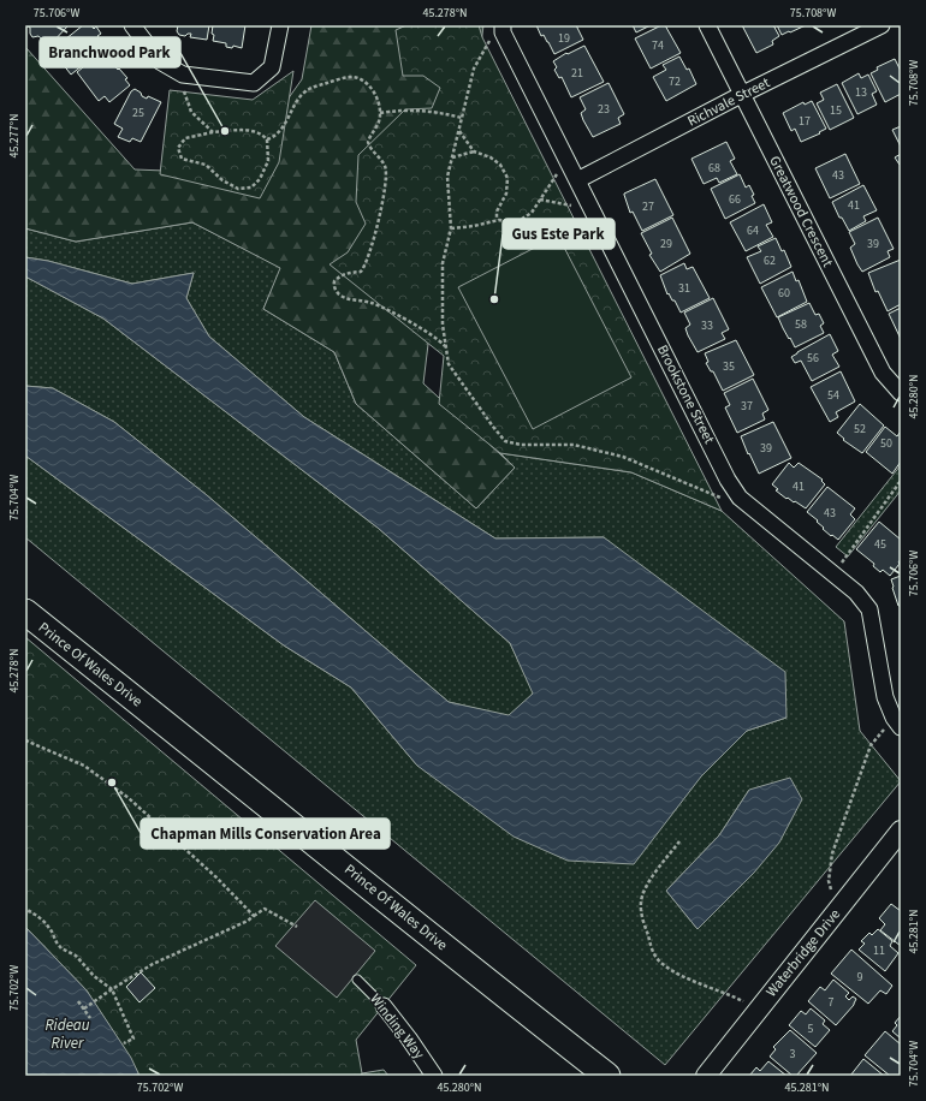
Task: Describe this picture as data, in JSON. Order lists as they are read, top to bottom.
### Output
{
  "streets": {
    "main road": ["Prince Of Wales Drive"],
    "street": [
      "Richvale Street",
      "Greatwood Crescent",
      "Brookstone Street",
      "Waterbridge Drive",
      "Winding Way"
    ]
  },
  "crossings": [
    ["Richvale Street", "Greatwood Crescent"],
    ["Richvale Street", "Brookstone Street"]
  ],
  "water": ["Rideau River"],
  "places": ["Branchwood Park", "Gus Este Park", "Chapman Mills Conservation Area"],
  "house_numbers": [
    "19",
    "74",
    "21",
    "72",
    "13",
    "23",
    "15",
    "25",
    "17",
    "68",
    "43",
    "66",
    "41",
    "27",
    "64",
    "29",
    "39",
    "62",
    "31",
    "60",
    "58",
    "33",
    "56",
    "35",
    "54",
    "37",
    "52",
    "50",
    "39",
    "41",
    "43",
    "45",
    "11",
    "9",
    "7",
    "5",
    "3"
  ],
  "coordinates": [
    "75.706°W",
    "45.278°N",
    "75.708°W",
    "45.277°N",
    "45.280°N",
    "75.704°W",
    "45.281°N",
    "75.702°W"
  ]
}
